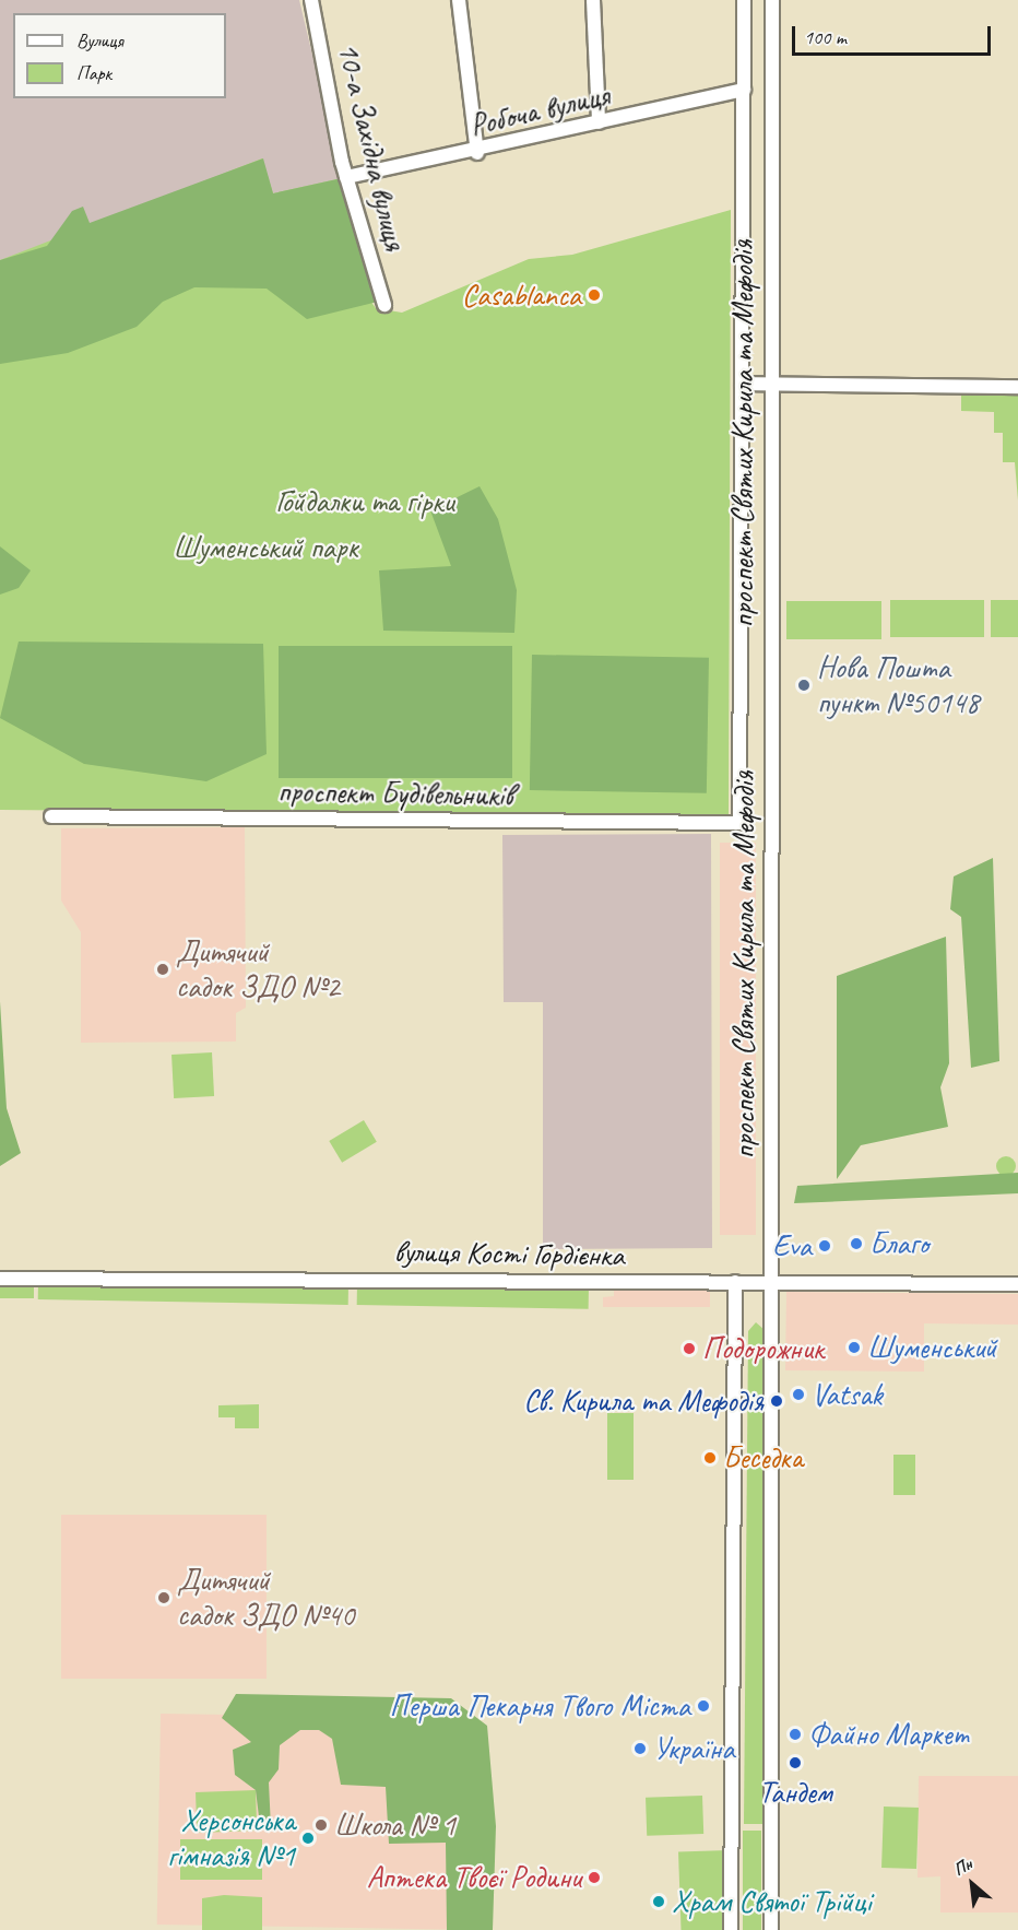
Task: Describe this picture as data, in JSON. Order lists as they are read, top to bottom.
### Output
{
  "streets": {
    "street": [
      "Робоча вулиця",
      "10-а Західна вулиця",
      "проспект Святих Кирила та Мефодія",
      "проспект Будівельників",
      "вулиця Кості Гордієнка"
    ]
  },
  "crossings": [
    ["Робоча вулиця", "10-а Західна вулиця"],
    ["проспект Святих Кирила та Мефодія", "вулиця Кості Гордієнка"]
  ],
  "parks": ["Гойдалки та гірки", "Шуменський парк"],
  "places": [
    "Casablanca",
    "Нова Пошта пункт №50148",
    "Дитячий садок ЗДО №2",
    "Благо",
    "Eva",
    "Шуменський",
    "Подорожник",
    "Vatsak",
    "Св. Кирила та Мефодія",
    "Беседка",
    "Дитячий садок ЗДО №40",
    "Перша Пекарня Твого Міста",
    "Файно Маркет",
    "Україна",
    "Тандем",
    "Школа № 1",
    "Херсонська гімназія №1",
    "Аптека Твоєї Родини",
    "Храм Святої Трійці"
  ],
  "legend": ["Вулиця", "Парк"],
  "scale_bar": "100 m",
  "north": "top left"
}
